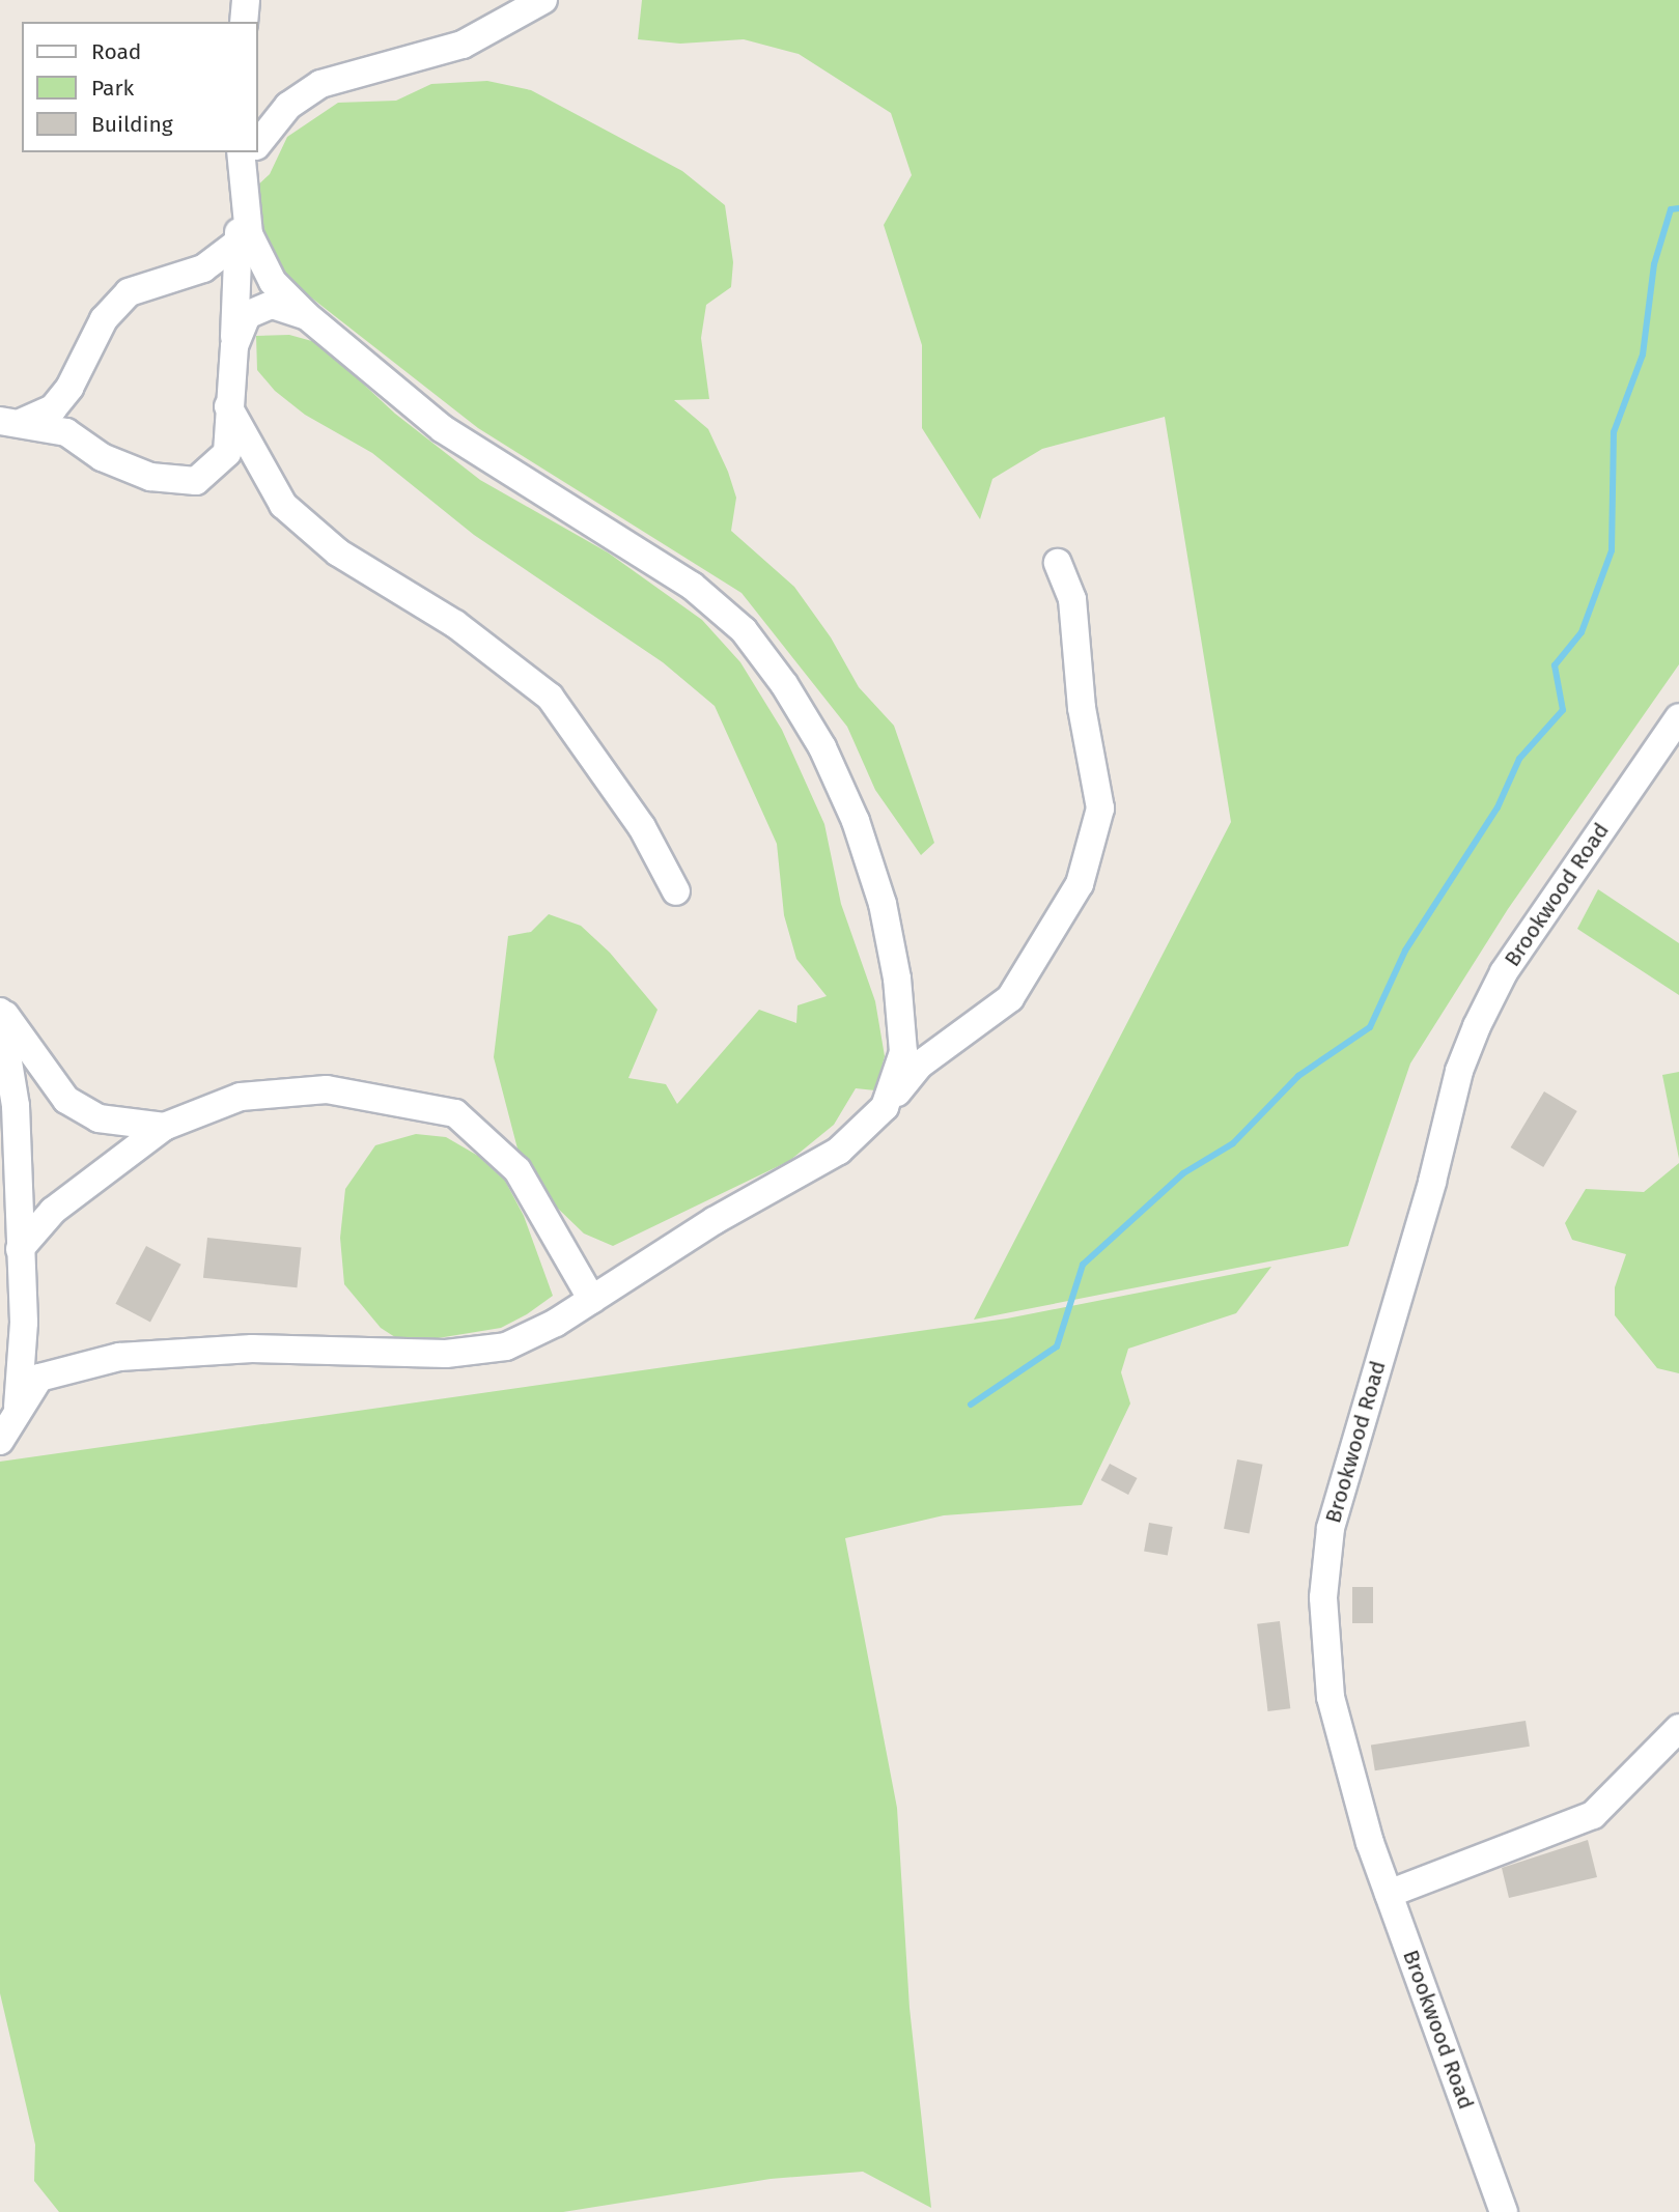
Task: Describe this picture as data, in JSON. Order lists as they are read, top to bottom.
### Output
{
  "streets": {
    "street": ["Brookwood Road"]
  },
  "legend": ["Road", "Park", "Building"]
}
